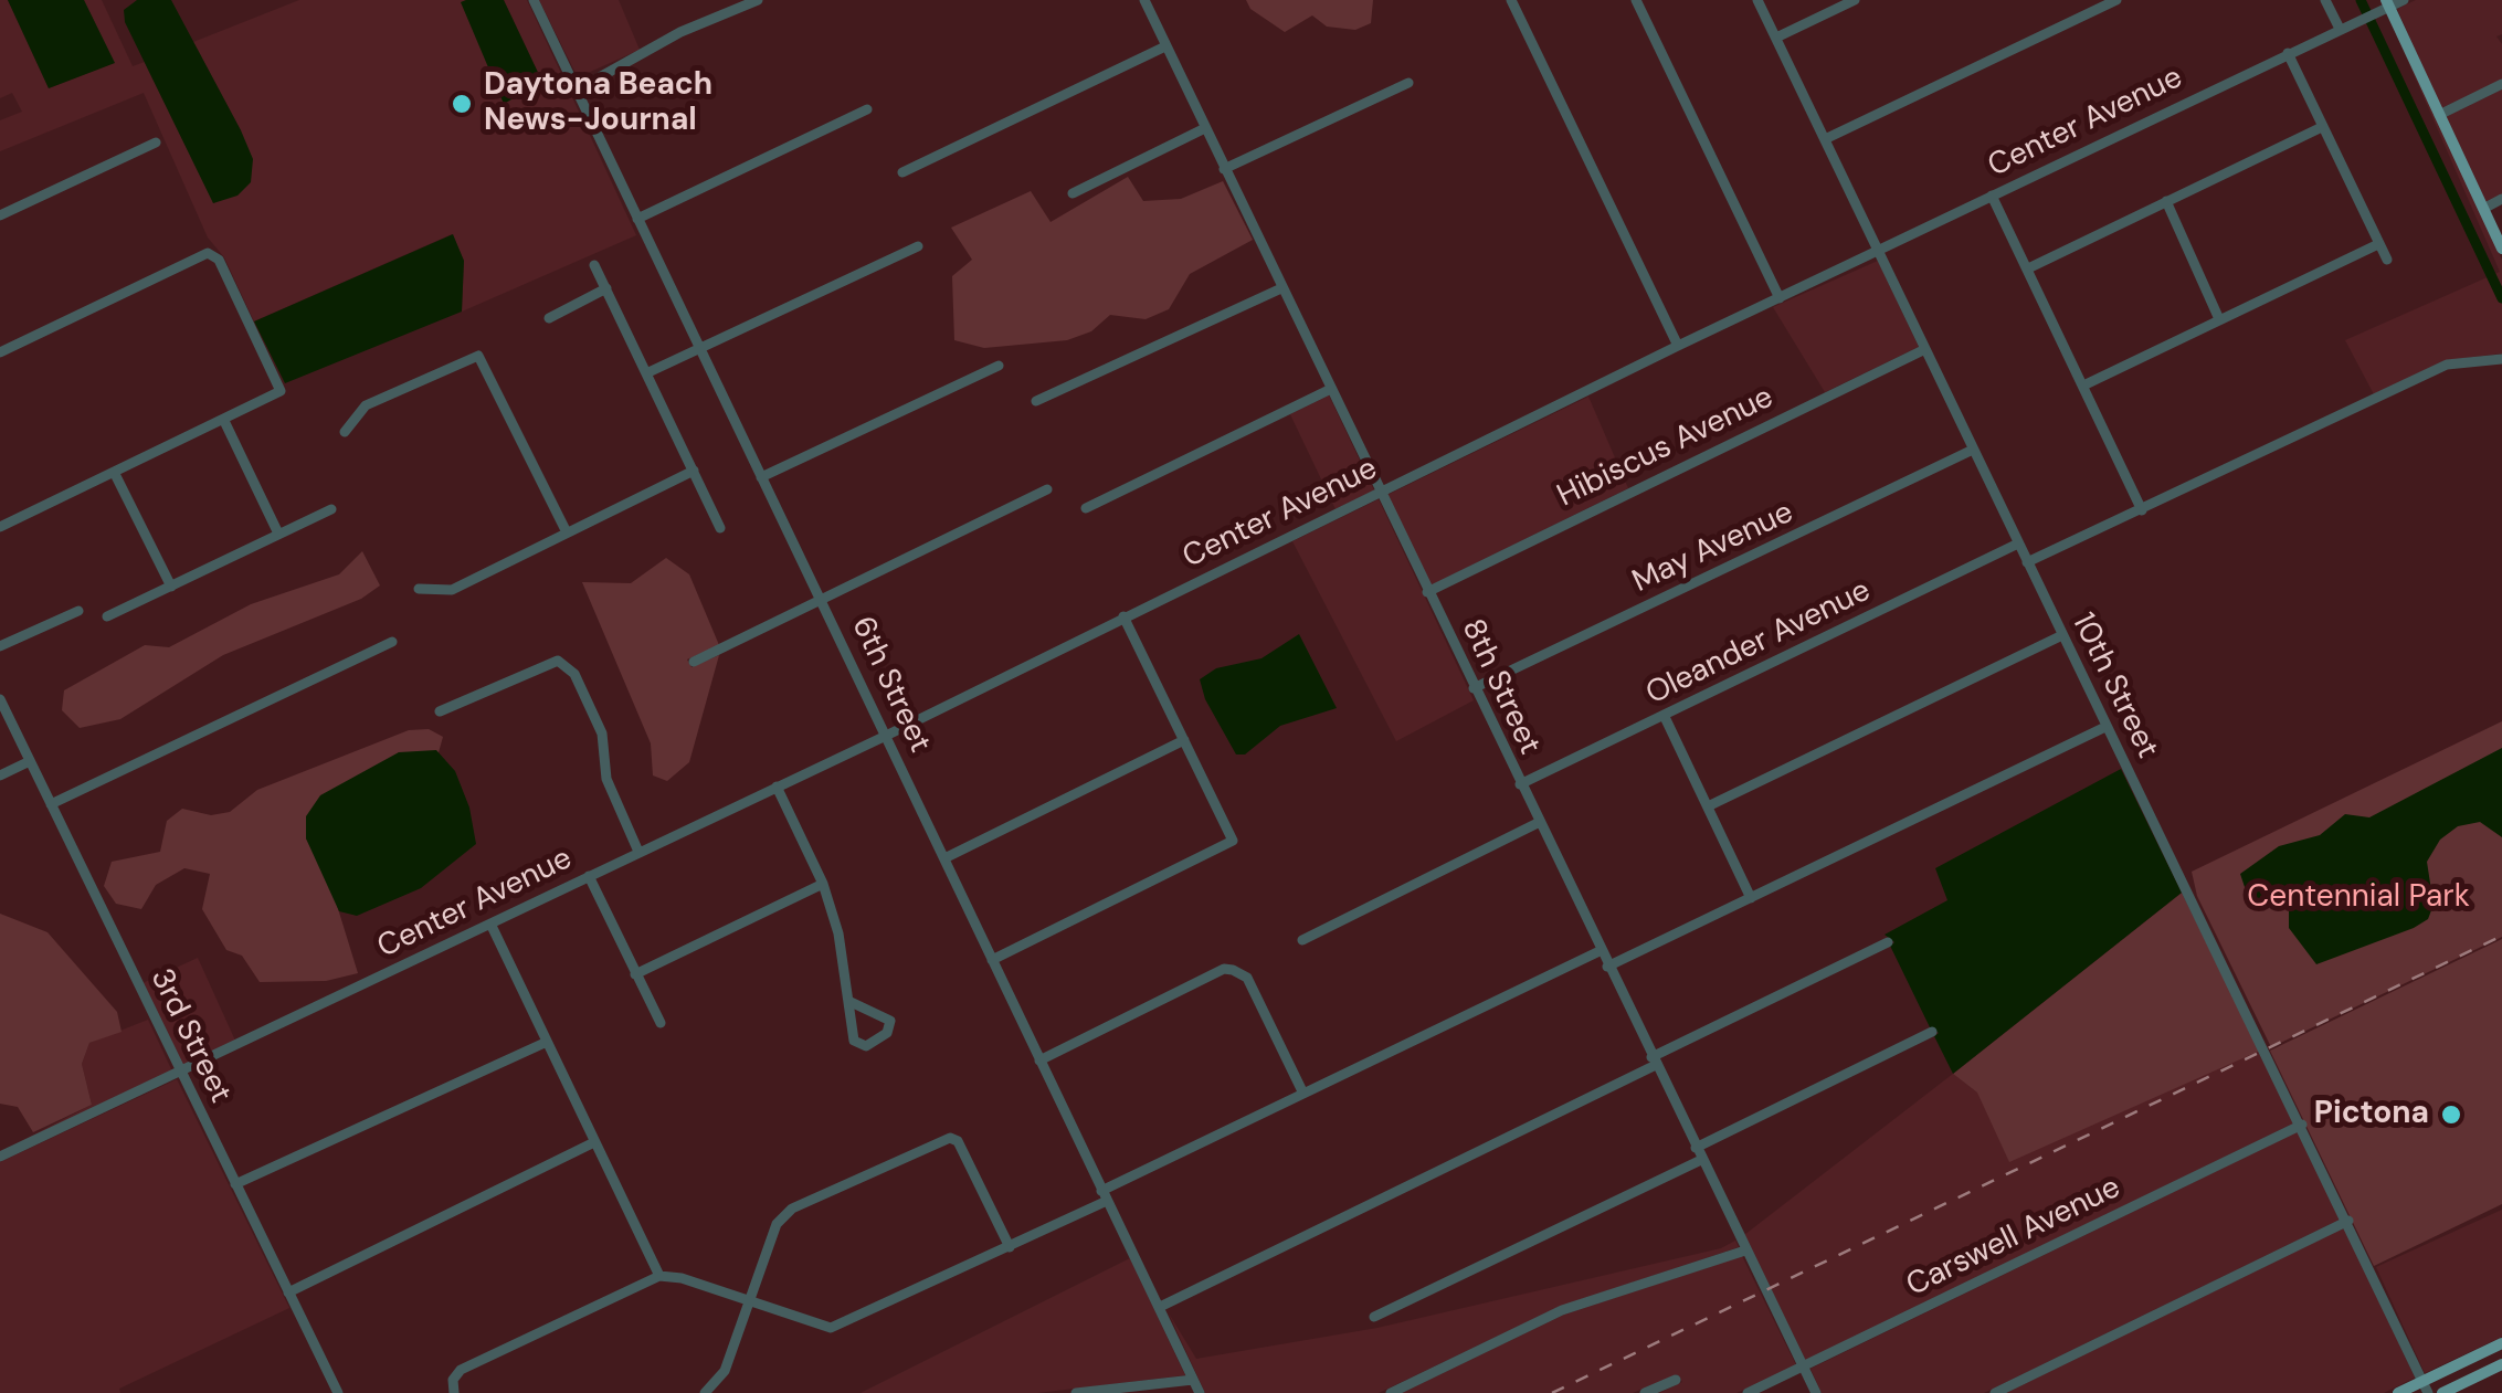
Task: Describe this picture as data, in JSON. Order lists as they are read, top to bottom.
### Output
{
  "streets": {
    "street": [
      "Center Avenue",
      "Hibiscus Avenue",
      "May Avenue",
      "Oleander Avenue",
      "6th Street",
      "10th Street",
      "8th Street",
      "3rd Street",
      "Carswell Avenue"
    ]
  },
  "crossings": [
    ["Center Avenue", "6th Street"],
    ["Center Avenue", "10th Street"],
    ["Center Avenue", "8th Street"],
    ["Center Avenue", "3rd Street"],
    ["Hibiscus Avenue", "10th Street"],
    ["Hibiscus Avenue", "8th Street"],
    ["May Avenue", "10th Street"],
    ["May Avenue", "8th Street"],
    ["Oleander Avenue", "10th Street"],
    ["Oleander Avenue", "8th Street"],
    ["10th Street", "Carswell Avenue"],
    ["8th Street", "Carswell Avenue"]
  ],
  "parks": ["Centennial Park"],
  "places": ["Daytona Beach News-Journal", "Pictona"]
}
